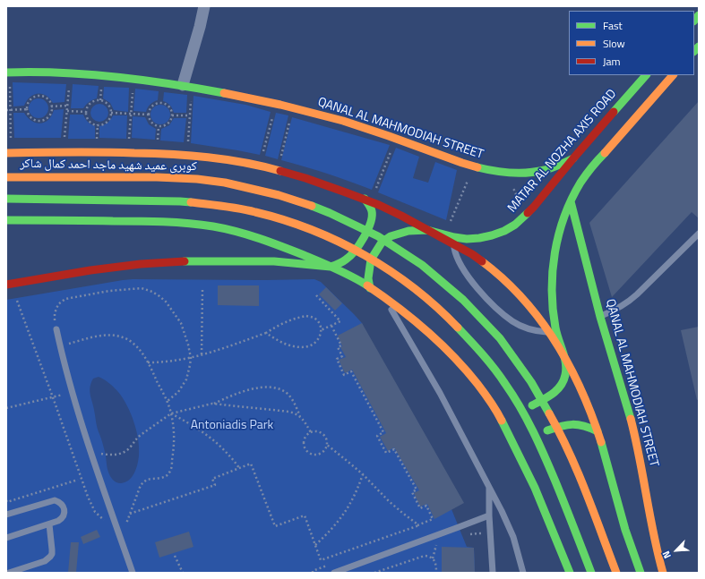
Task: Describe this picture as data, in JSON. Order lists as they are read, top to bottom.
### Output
{
  "streets": {
    "main road": ["QANAL AL MAHMODIAH STREET", "MATAR AL NOZHA AXIS ROAD", "كوبرى عميد شهيد ماجد احمد كمال شاكر"]
  },
  "crossings": [
    ["QANAL AL MAHMODIAH STREET", "MATAR AL NOZHA AXIS ROAD"]
  ],
  "parks": ["Antoniadis Park"],
  "legend": ["Fast", "Slow", "Jam"],
  "north": "bottom left"
}
